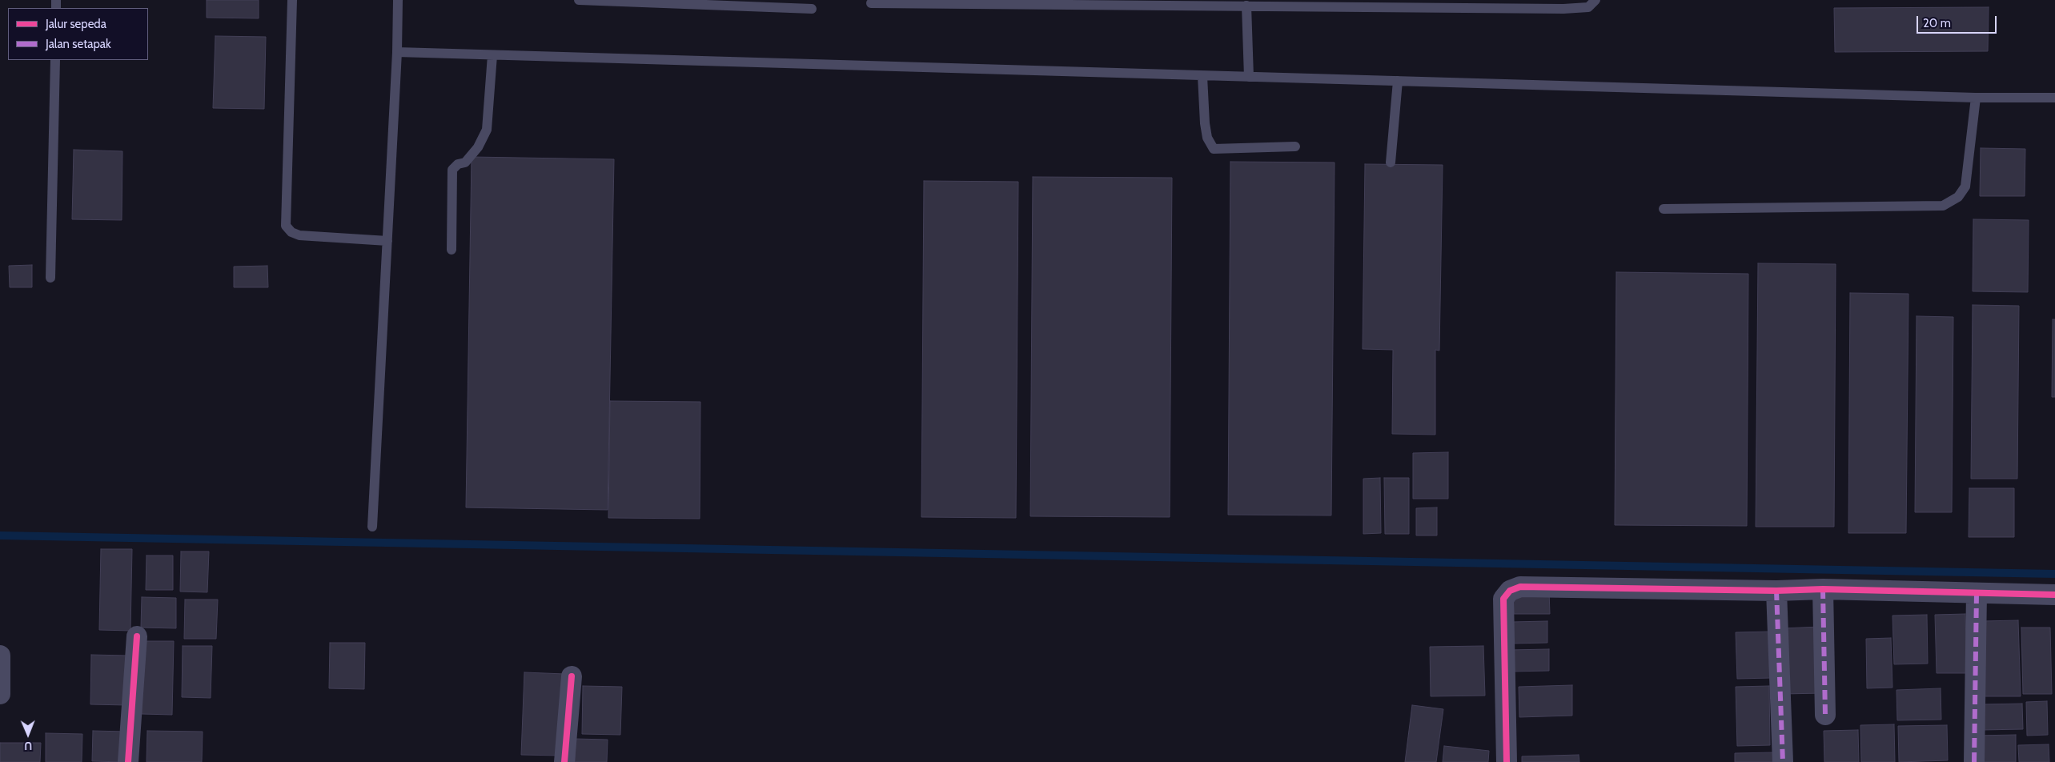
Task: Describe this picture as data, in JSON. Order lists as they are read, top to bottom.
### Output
{
  "legend": ["Jalur sepeda", "Jalan setapak"],
  "scale_bar": "20 m",
  "north": "bottom"
}
